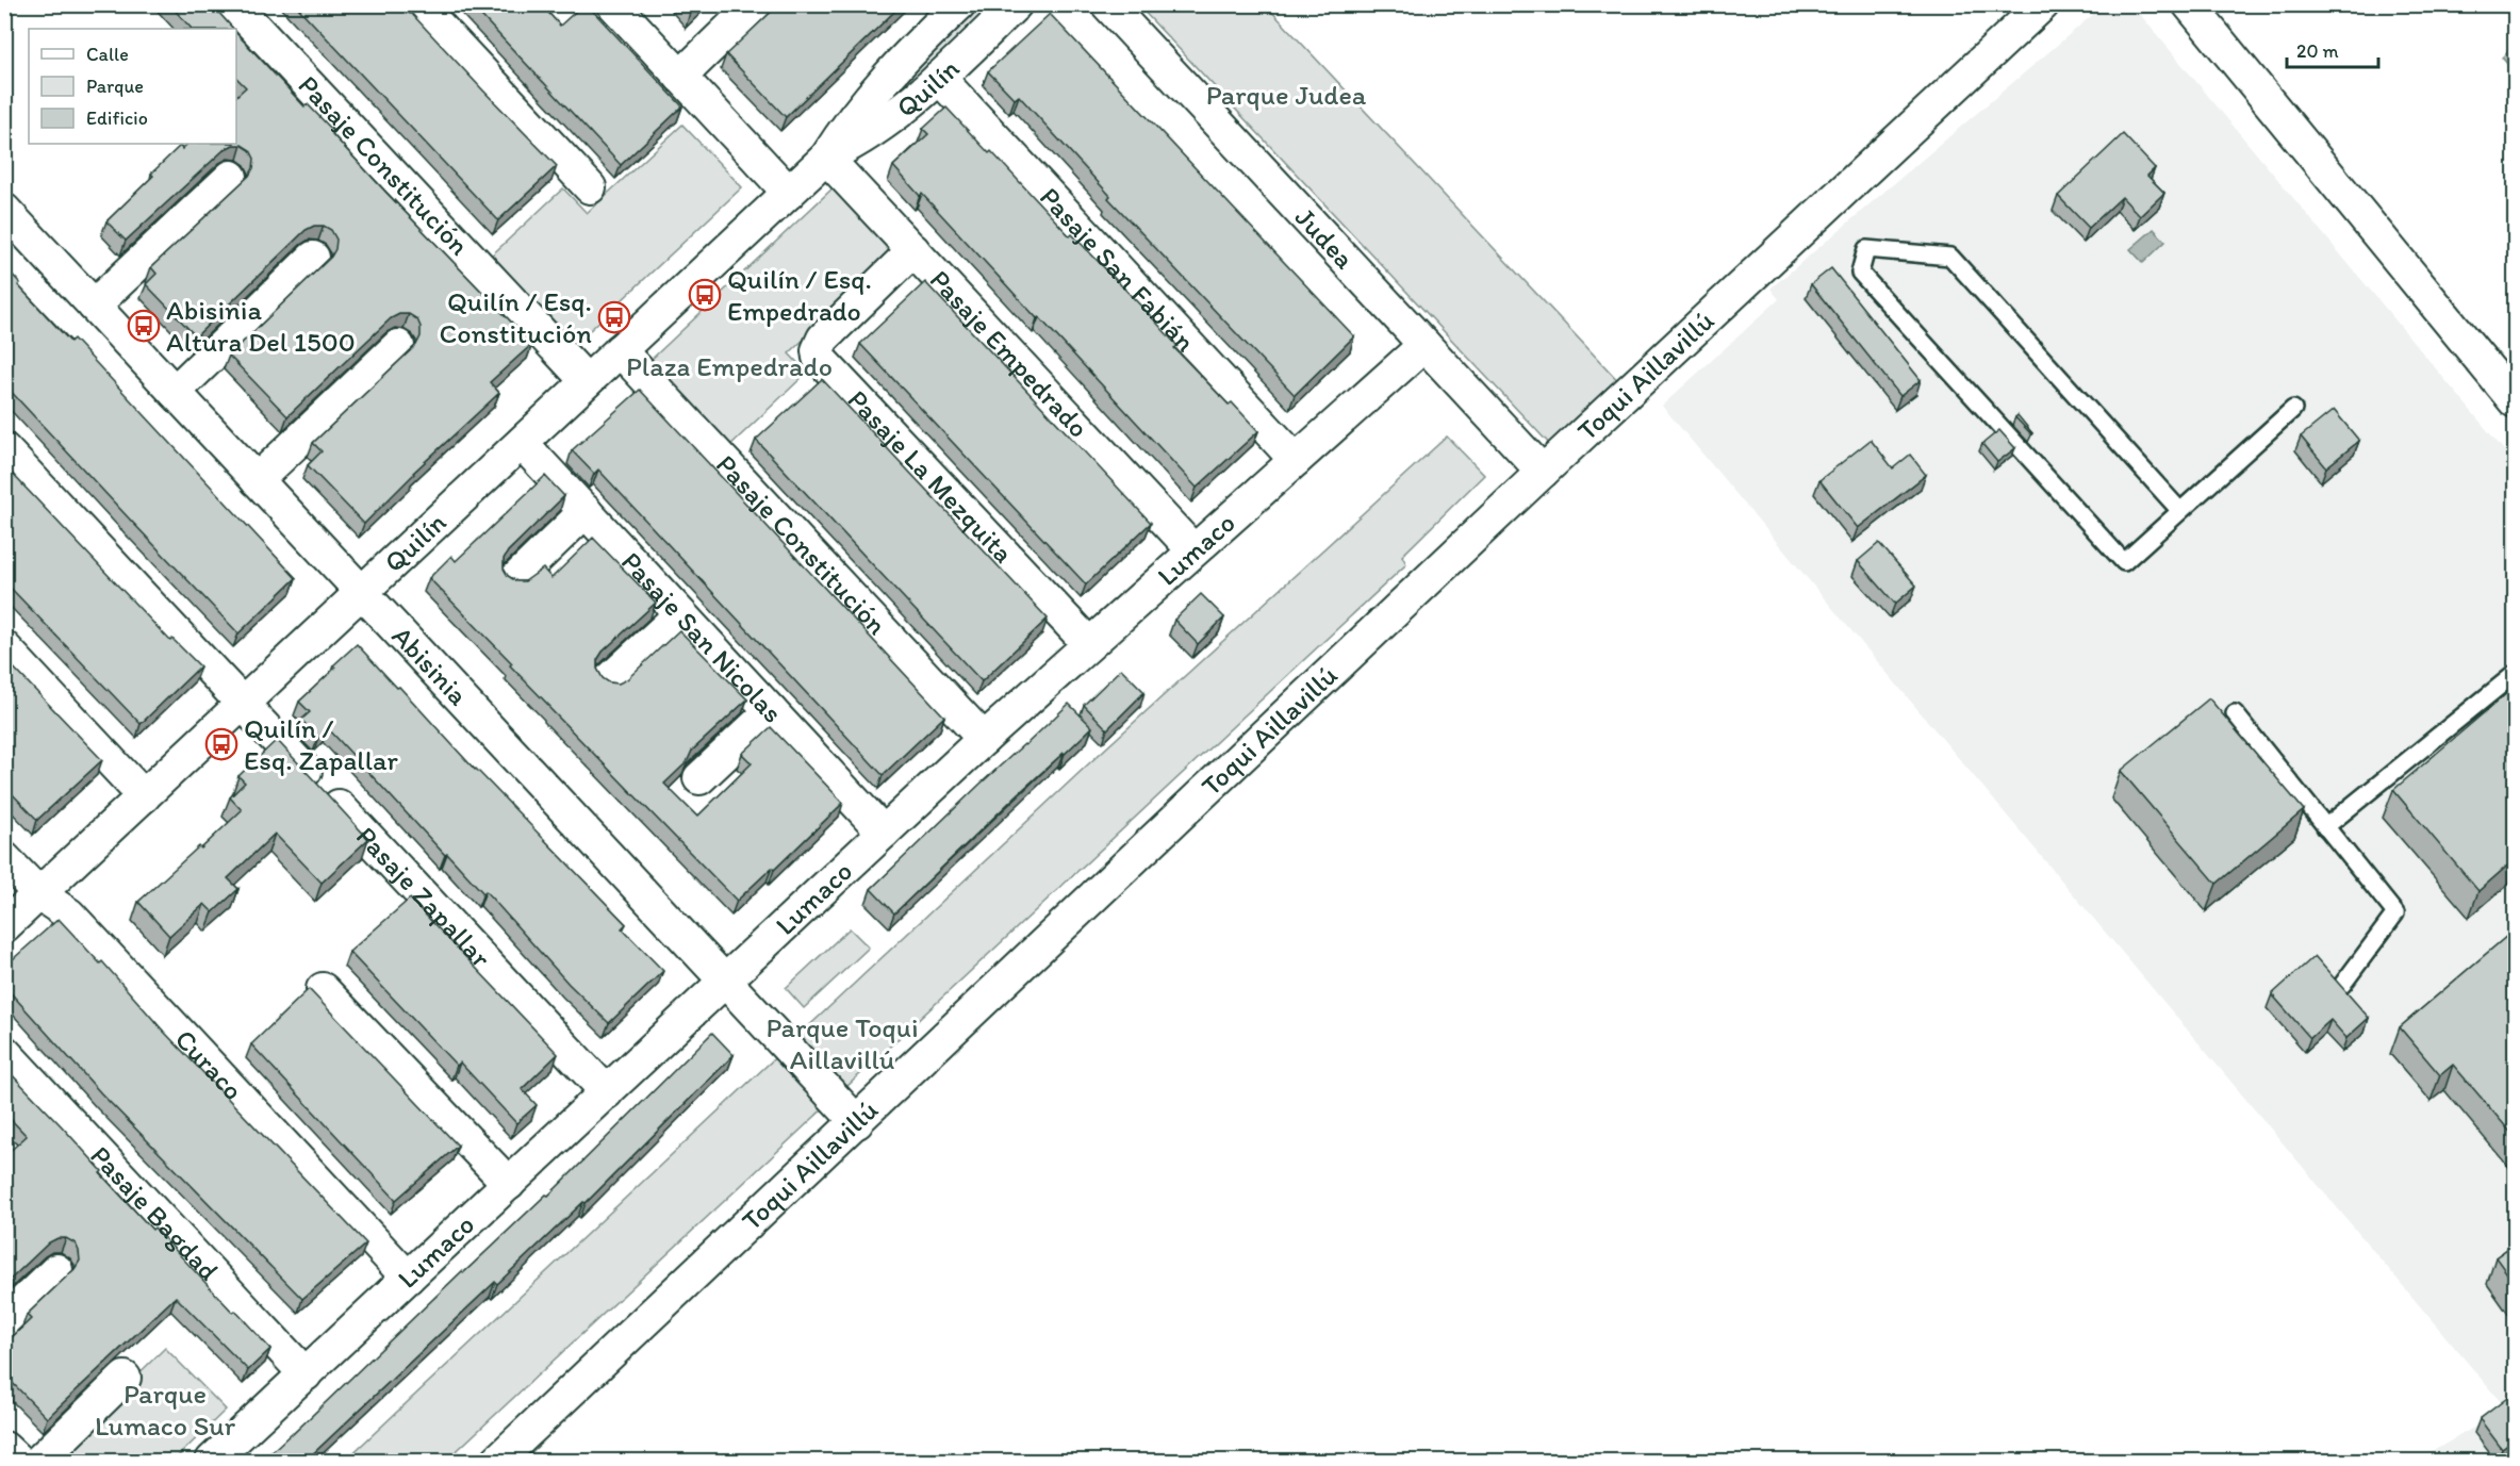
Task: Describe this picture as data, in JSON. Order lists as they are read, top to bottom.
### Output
{
  "streets": {
    "street": [
      "Quilín",
      "Pasaje Constitución",
      "Judea",
      "Pasaje San Fabián",
      "Pasaje Empedrado",
      "Toqui Aillavillú",
      "Pasaje La Mezquita",
      "Lumaco",
      "Pasaje San Nicolas",
      "Abisinia",
      "Pasaje Zapallar",
      "Curaco",
      "Pasaje Bagdad"
    ]
  },
  "crossings": [
    ["Quilín", "Pasaje Constitución"],
    ["Quilín", "Pasaje San Fabián"],
    ["Quilín", "Pasaje Empedrado"],
    ["Quilín", "Pasaje San Nicolas"],
    ["Quilín", "Abisinia"],
    ["Quilín", "Pasaje Zapallar"],
    ["Quilín", "Curaco"],
    ["Pasaje Constitución", "Lumaco"],
    ["Judea", "Toqui Aillavillú"],
    ["Judea", "Lumaco"],
    ["Pasaje San Fabián", "Lumaco"],
    ["Pasaje Empedrado", "Pasaje La Mezquita"],
    ["Pasaje Empedrado", "Lumaco"],
    ["Toqui Aillavillú", "Abisinia"],
    ["Pasaje La Mezquita", "Lumaco"],
    ["Lumaco", "Pasaje San Nicolas"],
    ["Lumaco", "Abisinia"],
    ["Lumaco", "Pasaje Zapallar"],
    ["Lumaco", "Curaco"],
    ["Lumaco", "Pasaje Bagdad"]
  ],
  "parks": [
    "Parque Judea",
    "Plaza Empedrado",
    "Parque Toqui Aillavillú",
    "Parque Lumaco Sur"
  ],
  "places": {
    "bus stop": [
      "Quilín / Esq. Empedrado",
      "Quilín / Esq. Constitución",
      "Abisinia Altura Del 1500",
      "Quilín / Esq. Zapallar"
    ]
  },
  "legend": ["Calle", "Parque", "Edificio"],
  "scale_bar": "20 m"
}
